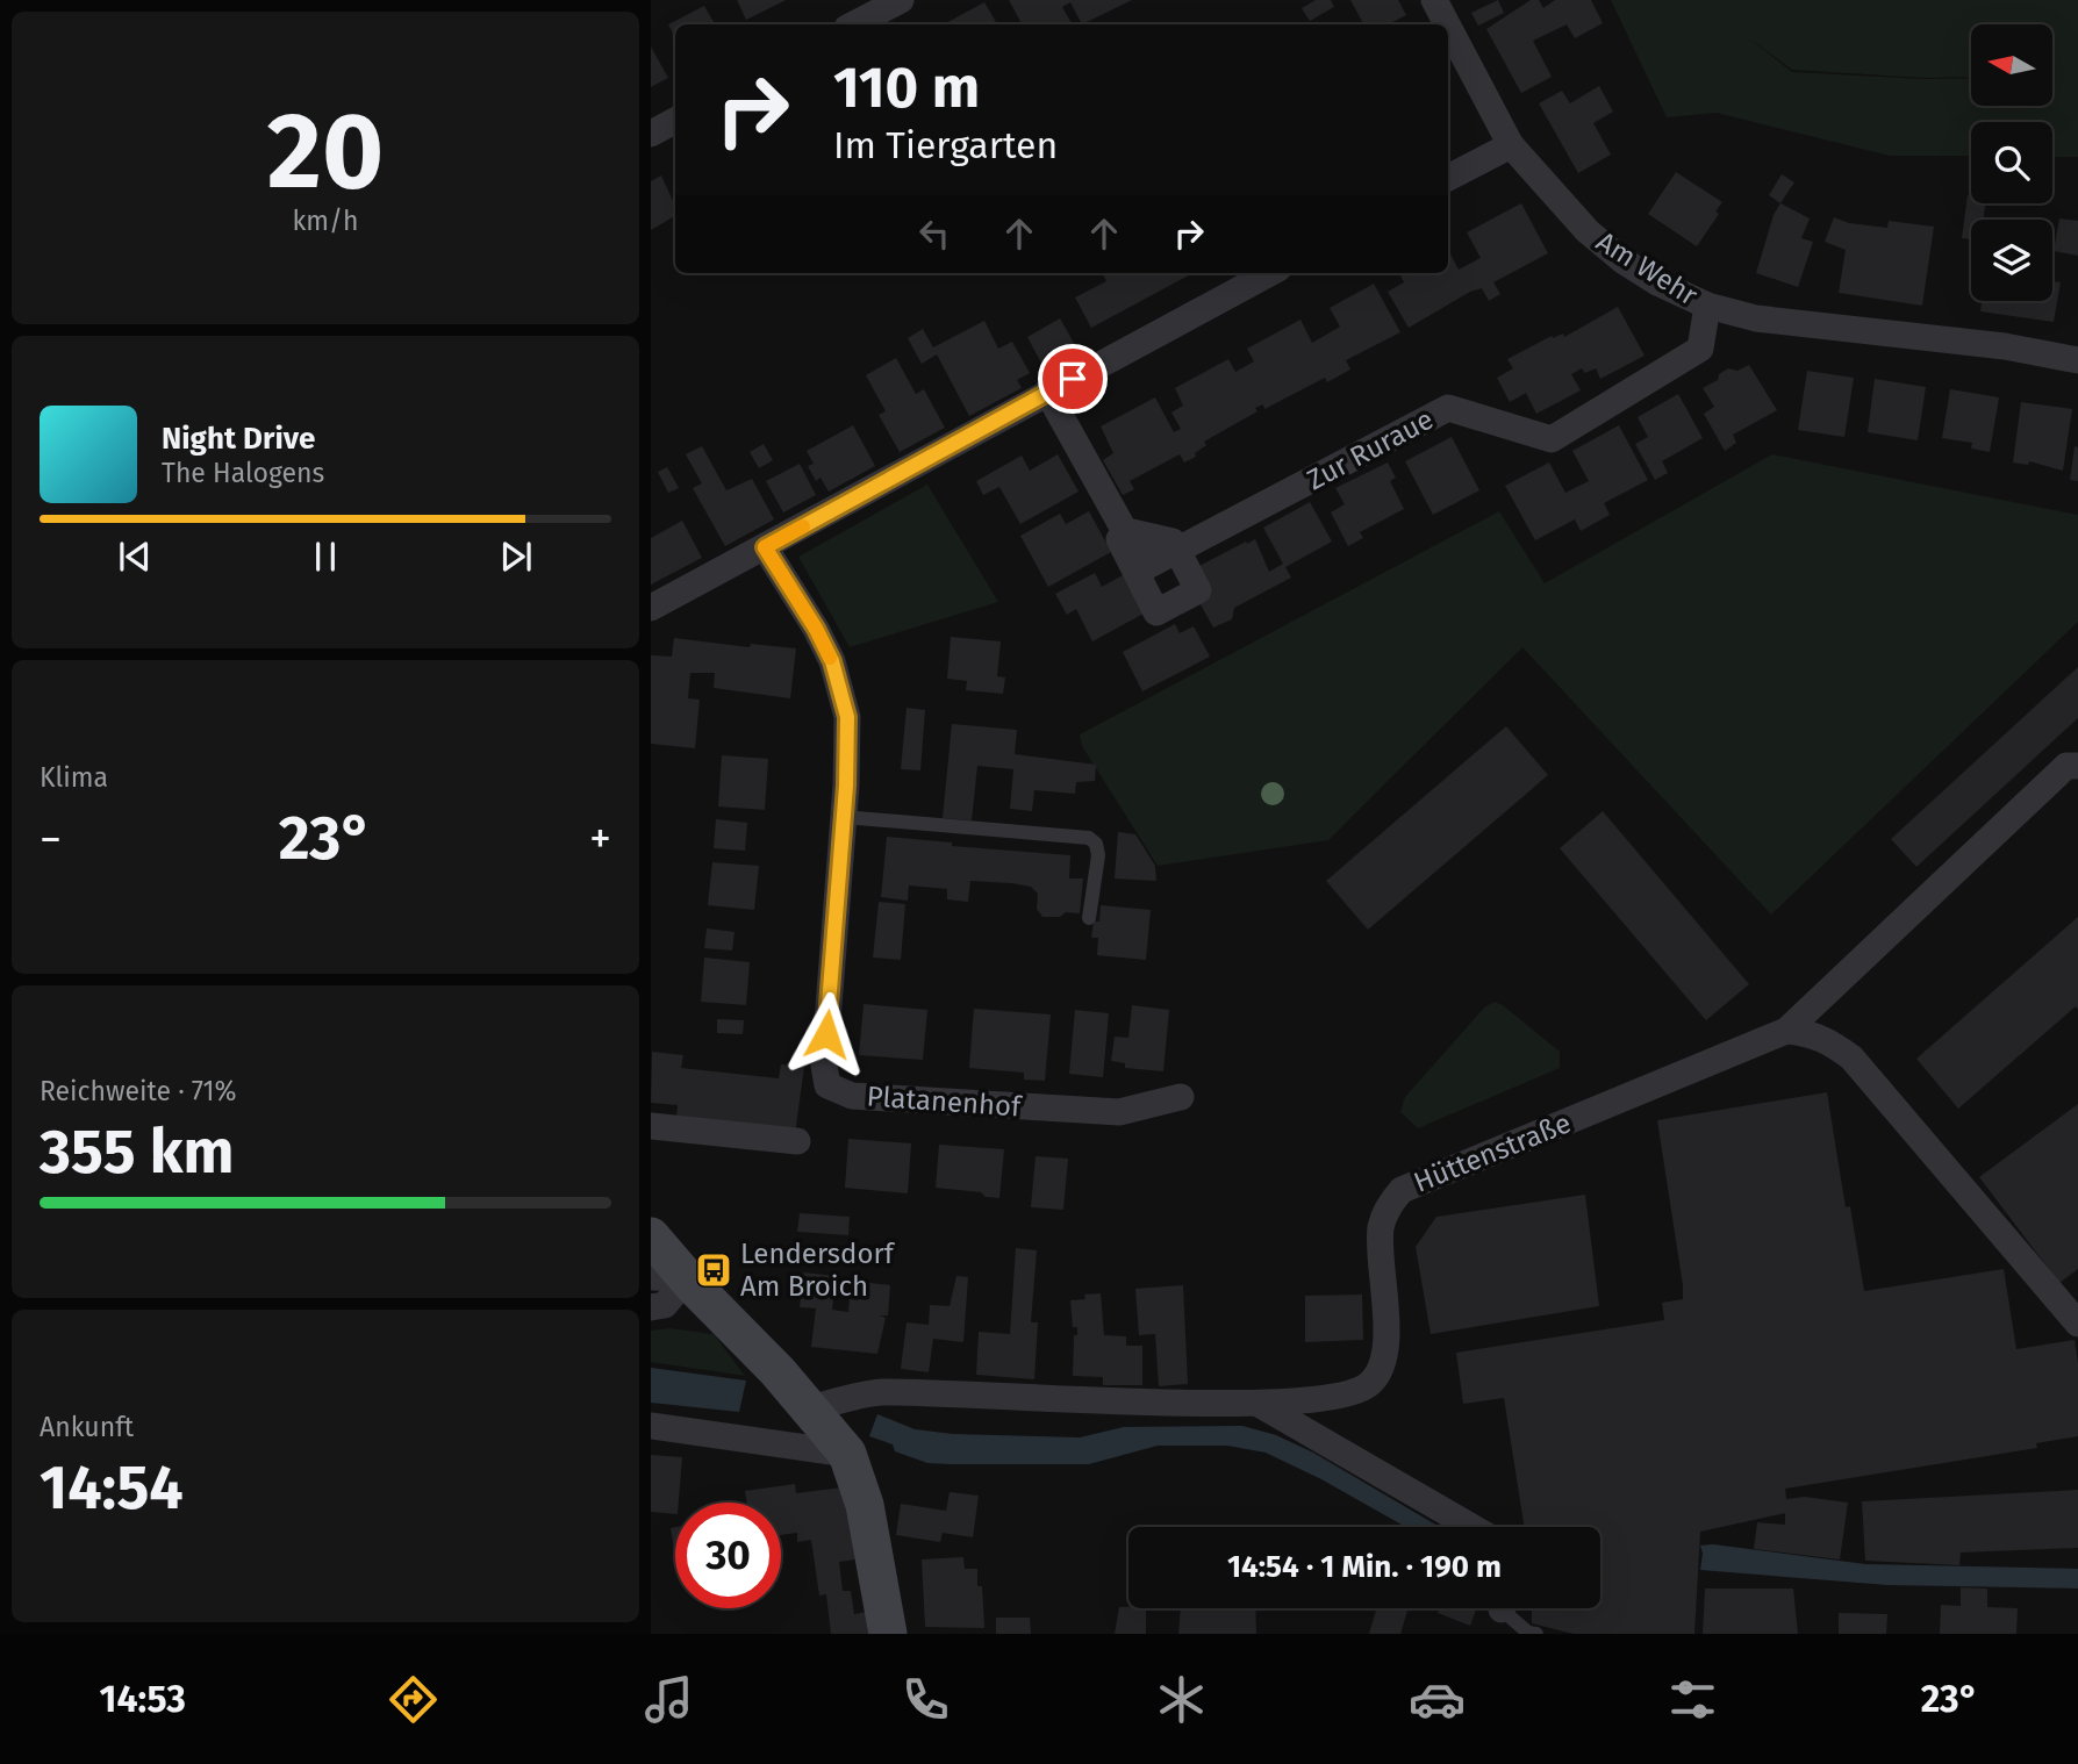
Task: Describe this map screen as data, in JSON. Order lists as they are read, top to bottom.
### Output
{
  "streets": {
    "street": [
      "Am Wehr",
      "Zur Ruraue",
      "Platanenhof",
      "Hüttenstraße"
    ]
  },
  "crossings": [
    ["Am Wehr", "Zur Ruraue"]
  ],
  "places": {
    "bus stop": ["Lendersdorf Am Broich"]
  },
  "north": "left",
  "page": {
    "tile": [
      ["20", "km/h"],
      "Klima",
      ["Reichweite · 71%", "355 km"],
      ["Ankunft", "14:54"]
    ],
    "turn": ["110 m", "Im Tiergarten"],
    "song": ["Night Drive", "The Halogens"],
    "heat": ["−", "23°", "+"],
    "limit": "30",
    "trip": "14:54 · 1 Min. · 190 m",
    "tabs": ["14:53", "23°"]
  }
}
